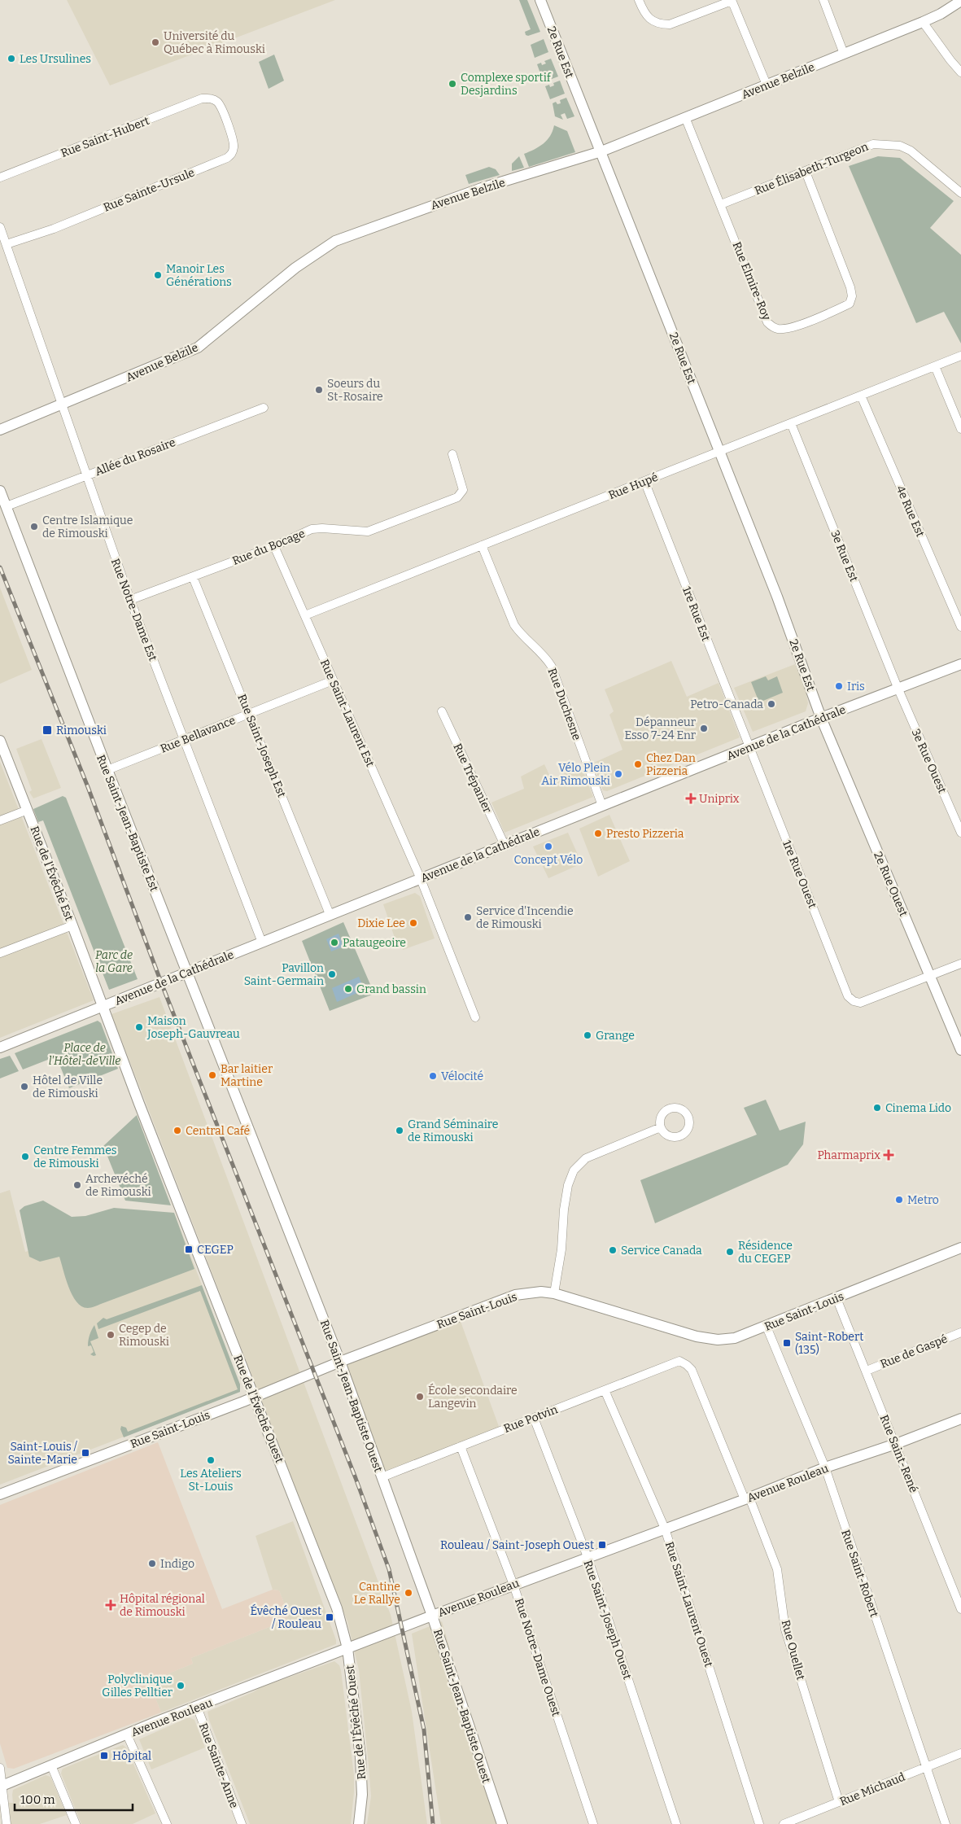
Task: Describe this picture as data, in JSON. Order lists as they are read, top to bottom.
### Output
{
  "streets": {
    "street": [
      "2e Rue Est",
      "Avenue Belzile",
      "Rue Saint-Hubert",
      "Rue Élisabeth-Turgeon",
      "Rue Sainte-Ursule",
      "Rue Elmire-Roy",
      "Allée du Rosaire",
      "Rue Hupé",
      "4e Rue Est",
      "Rue du Bocage",
      "3e Rue Est",
      "Rue Notre-Dame Est",
      "1re Rue Est",
      "Rue Duchesne",
      "Rue Saint-Laurent Est",
      "Avenue de la Cathédrale",
      "Rue Bellavance",
      "Rue Saint-Joseph Est",
      "3e Rue Ouest",
      "Rue Trépanier",
      "Rue Saint-Jean-Baptiste Est",
      "Rue de l'Évêché Est",
      "1re Rue Ouest",
      "2e Rue Ouest",
      "Rue Saint-Louis",
      "Rue de Gaspé",
      "Rue Saint-Jean-Baptiste Ouest",
      "Rue de l'Évêché Ouest",
      "Rue Potvin",
      "Rue Saint-René",
      "Avenue Rouleau",
      "Rue Saint-Robert",
      "Rue Saint-Laurent Ouest",
      "Rue Saint-Joseph Ouest",
      "Rue Ouellet",
      "Rue Notre-Dame Ouest",
      "Rue Sainte-Anne",
      "Rue Michaud"
    ]
  },
  "crossings": [
    ["2e Rue Est", "Avenue Belzile"],
    ["2e Rue Est", "Rue Hupé"],
    ["2e Rue Est", "Avenue de la Cathédrale"],
    ["2e Rue Est", "2e Rue Ouest"],
    ["Avenue Belzile", "Rue Elmire-Roy"],
    ["Avenue Belzile", "Rue Notre-Dame Est"],
    ["Rue Saint-Hubert", "Rue Sainte-Ursule"],
    ["Rue Élisabeth-Turgeon", "Rue Elmire-Roy"],
    ["Rue Sainte-Ursule", "Rue Notre-Dame Est"],
    ["Allée du Rosaire", "Rue Notre-Dame Est"],
    ["Allée du Rosaire", "Rue Saint-Jean-Baptiste Est"],
    ["Rue Hupé", "4e Rue Est"],
    ["Rue Hupé", "3e Rue Est"],
    ["Rue Hupé", "1re Rue Est"],
    ["Rue Hupé", "Rue Duchesne"],
    ["Rue Hupé", "Rue Saint-Laurent Est"],
    ["Rue du Bocage", "Rue Notre-Dame Est"],
    ["Rue du Bocage", "Rue Saint-Laurent Est"],
    ["Rue du Bocage", "Rue Saint-Joseph Est"],
    ["3e Rue Est", "Avenue de la Cathédrale"],
    ["3e Rue Est", "3e Rue Ouest"],
    ["Rue Notre-Dame Est", "Avenue de la Cathédrale"],
    ["Rue Notre-Dame Est", "Rue Bellavance"],
    ["1re Rue Est", "Avenue de la Cathédrale"],
    ["1re Rue Est", "1re Rue Ouest"],
    ["Rue Duchesne", "Avenue de la Cathédrale"],
    ["Rue Saint-Laurent Est", "Avenue de la Cathédrale"],
    ["Rue Saint-Laurent Est", "Rue Bellavance"],
    ["Avenue de la Cathédrale", "Rue Saint-Joseph Est"],
    ["Avenue de la Cathédrale", "3e Rue Ouest"],
    ["Avenue de la Cathédrale", "Rue Trépanier"],
    ["Avenue de la Cathédrale", "Rue Saint-Jean-Baptiste Est"],
    ["Avenue de la Cathédrale", "Rue de l'Évêché Est"],
    ["Avenue de la Cathédrale", "1re Rue Ouest"],
    ["Avenue de la Cathédrale", "2e Rue Ouest"],
    ["Avenue de la Cathédrale", "Rue Saint-Jean-Baptiste Ouest"],
    ["Avenue de la Cathédrale", "Rue de l'Évêché Ouest"],
    ["Rue Bellavance", "Rue Saint-Joseph Est"],
    ["Rue Bellavance", "Rue Saint-Jean-Baptiste Est"],
    ["Rue Saint-Jean-Baptiste Est", "Rue Saint-Jean-Baptiste Ouest"],
    ["Rue de l'Évêché Est", "Rue de l'Évêché Ouest"],
    ["1re Rue Ouest", "2e Rue Ouest"],
    ["Rue Saint-Louis", "Rue Saint-Jean-Baptiste Ouest"],
    ["Rue Saint-Louis", "Rue de l'Évêché Ouest"],
    ["Rue Saint-Louis", "Rue Saint-René"],
    ["Rue Saint-Louis", "Rue Saint-Robert"],
    ["Rue de Gaspé", "Rue Saint-René"],
    ["Rue Saint-Jean-Baptiste Ouest", "Rue Potvin"],
    ["Rue Saint-Jean-Baptiste Ouest", "Avenue Rouleau"],
    ["Rue de l'Évêché Ouest", "Avenue Rouleau"],
    ["Rue Potvin", "Rue Saint-Laurent Ouest"],
    ["Rue Potvin", "Rue Saint-Joseph Ouest"],
    ["Rue Potvin", "Rue Ouellet"],
    ["Rue Potvin", "Rue Notre-Dame Ouest"],
    ["Rue Saint-René", "Avenue Rouleau"],
    ["Avenue Rouleau", "Rue Saint-Robert"],
    ["Avenue Rouleau", "Rue Saint-Laurent Ouest"],
    ["Avenue Rouleau", "Rue Saint-Joseph Ouest"],
    ["Avenue Rouleau", "Rue Ouellet"],
    ["Avenue Rouleau", "Rue Notre-Dame Ouest"],
    ["Avenue Rouleau", "Rue Sainte-Anne"],
    ["Rue Saint-Robert", "Rue Michaud"],
    ["Rue Ouellet", "Rue Michaud"]
  ],
  "parks": ["Parc de la Gare", "Place de l'Hôtel-deVille"],
  "places": {
    "other": [
      "Université du Québec à Rimouski",
      "Les Ursulines",
      "Complexe sportif Desjardins",
      "Manoir Les Générations",
      "Soeurs du St-Rosaire",
      "Centre Islamique de Rimouski",
      "Iris",
      "Petro-Canada",
      "Dépanneur Esso 7-24 Enr",
      "Chez Dan Pizzeria",
      "Vélo Plein Air Rimouski",
      "Presto Pizzeria",
      "Concept Vélo",
      "Service d'Incendie de Rimouski",
      "Dixie Lee",
      "Pataugeoire",
      "Pavillon Saint-Germain",
      "Grand bassin",
      "Maison Joseph-Gauvreau",
      "Grange",
      "Bar laitier Martine",
      "Vélocité",
      "Hôtel de Ville de Rimouski",
      "Cinema Lido",
      "Central Café",
      "Grand Séminaire de Rimouski",
      "Centre Femmes de Rimouski",
      "Archevéché de Rimouski",
      "Metro",
      "Service Canada",
      "Résidence du CEGEP",
      "Cegep de Rimouski",
      "École secondaire Langevin",
      "Les Ateliers St-Louis",
      "Indigo",
      "Cantine Le Rallye",
      "Polyclinique Gilles Pelltier"
    ],
    "transit": [
      "Rimouski",
      "CEGEP",
      "Saint-Robert (135)",
      "Saint-Louis / Sainte-Marie",
      "Rouleau / Saint-Joseph Ouest",
      "Évêché Ouest / Rouleau",
      "Hôpital"
    ],
    "health": ["Uniprix", "Pharmaprix", "Hôpital régional de Rimouski"]
  },
  "scale_bar": "100 m"
}
